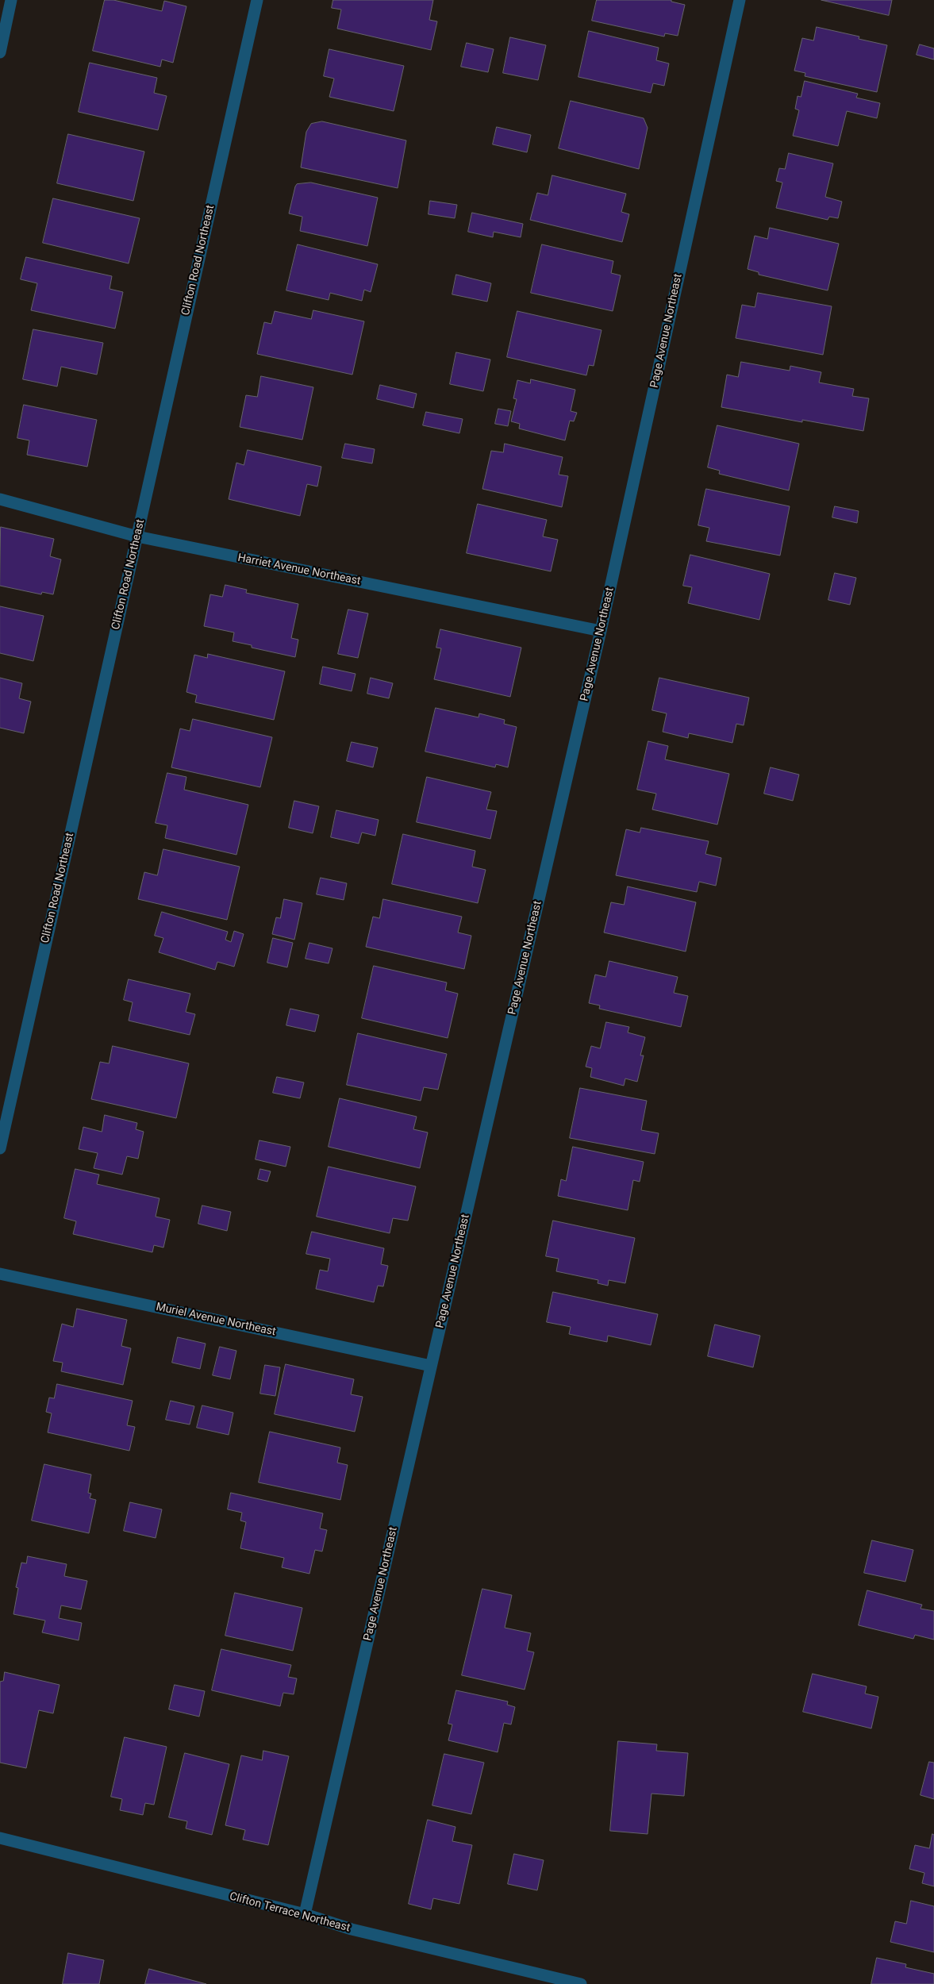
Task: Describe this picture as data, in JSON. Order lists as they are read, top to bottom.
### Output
{
  "streets": {
    "street": [
      "Clifton Road Northeast",
      "Page Avenue Northeast",
      "Harriet Avenue Northeast",
      "Muriel Avenue Northeast",
      "Clifton Terrace Northeast"
    ]
  },
  "crossings": [
    ["Clifton Road Northeast", "Harriet Avenue Northeast"],
    ["Page Avenue Northeast", "Harriet Avenue Northeast"],
    ["Page Avenue Northeast", "Muriel Avenue Northeast"],
    ["Page Avenue Northeast", "Clifton Terrace Northeast"]
  ]
}
